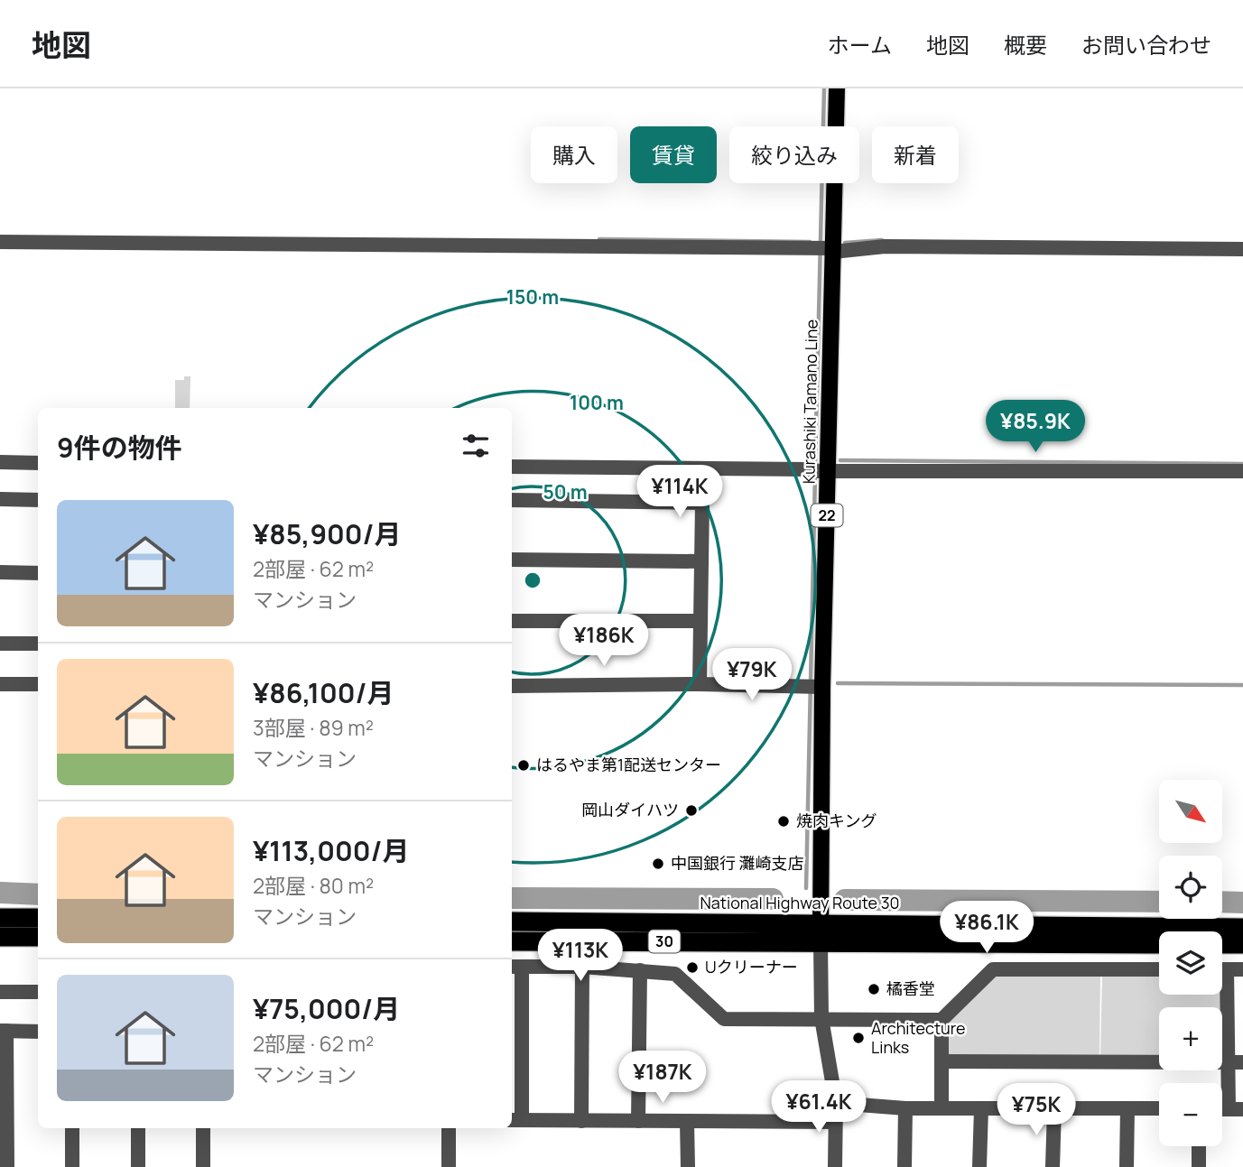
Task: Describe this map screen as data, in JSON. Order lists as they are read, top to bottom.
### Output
{
  "streets": {
    "highway": ["National Highway Route 30", "30"],
    "main road": ["Kurashiki Tamano Line", "22"]
  },
  "crossings": [
    ["Kurashiki Tamano Line", "National Highway Route 30"]
  ],
  "places": [
    "はるやま第1配送センター",
    "岡山ダイハツ",
    "焼肉キング",
    "中国銀行 灘崎支店",
    "Uクリーナー",
    "橘香堂",
    "Architecture Links"
  ],
  "north": "bottom right",
  "page": {
    "header": "地図",
    "nav": [
      "ホーム",
      "地図",
      "概要",
      "お問い合わせ"
    ],
    "chip": [
      "購入",
      "賃貸",
      "絞り込み",
      "新着"
    ],
    "price": [
      "¥85.9K",
      "¥114K",
      "¥186K",
      "¥79K",
      "¥86.1K",
      "¥113K",
      "¥187K",
      "¥61.4K",
      "¥75K"
    ],
    "heading": "9件の物件",
    "list": [
      {
        "name": "¥85,900/月",
        "note": "2部屋 · 62 m² · マンション"
      },
      {
        "name": "¥86,100/月",
        "note": "3部屋 · 89 m² · マンション"
      },
      {
        "name": "¥113,000/月",
        "note": "2部屋 · 80 m² · マンション"
      },
      {
        "name": "¥75,000/月",
        "note": "2部屋 · 62 m² · マンション"
      }
    ],
    "map_buttons": ["+", "−"]
  },
  "rings": ["150 m", "100 m", "50 m"]
}
